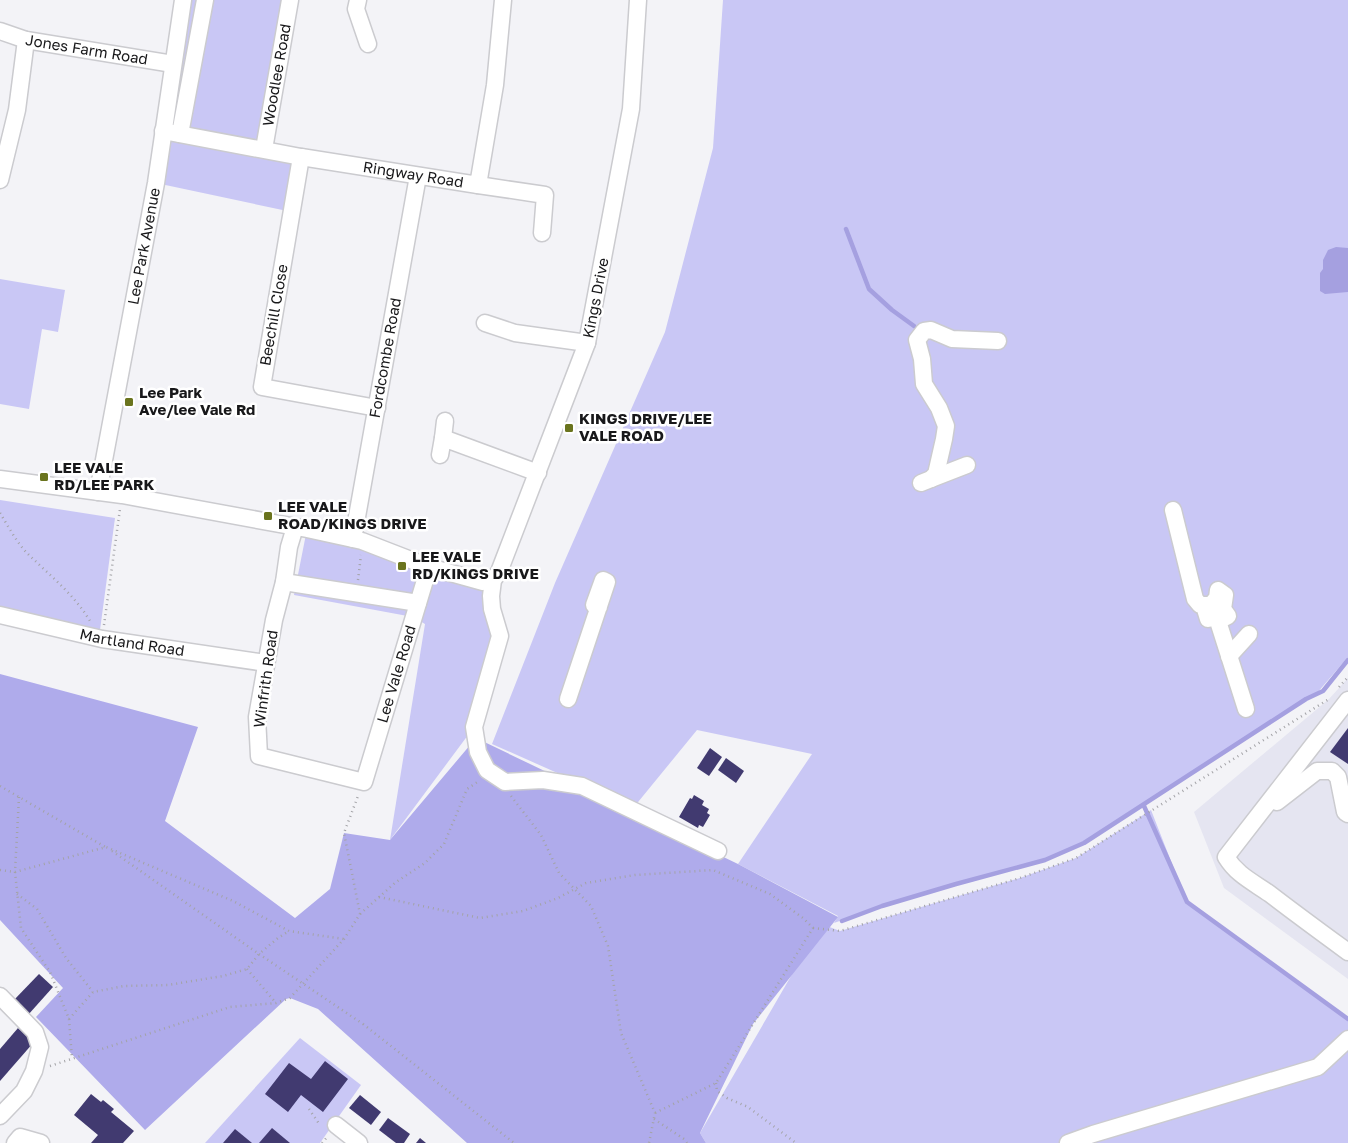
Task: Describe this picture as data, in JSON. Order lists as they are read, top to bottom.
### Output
{
  "streets": {
    "street": [
      "Jones Farm Road",
      "Woodlee Road",
      "Ringway Road",
      "Lee Park Avenue",
      "Kings Drive",
      "Beechill Close",
      "Fordcombe Road",
      "Martland Road",
      "Lee Vale Road",
      "Winfrith Road"
    ]
  },
  "crossings": [
    ["Jones Farm Road", "Lee Park Avenue"],
    ["Woodlee Road", "Ringway Road"],
    ["Ringway Road", "Lee Park Avenue"],
    ["Ringway Road", "Beechill Close"],
    ["Ringway Road", "Fordcombe Road"],
    ["Beechill Close", "Fordcombe Road"],
    ["Martland Road", "Winfrith Road"],
    ["Lee Vale Road", "Winfrith Road"]
  ],
  "places": {
    "transit": [
      "Lee Park Ave/lee Vale Rd",
      "KINGS DRIVE/LEE VALE ROAD",
      "LEE VALE RD/LEE PARK",
      "LEE VALE ROAD/KINGS DRIVE",
      "LEE VALE RD/KINGS DRIVE"
    ]
  }
}
